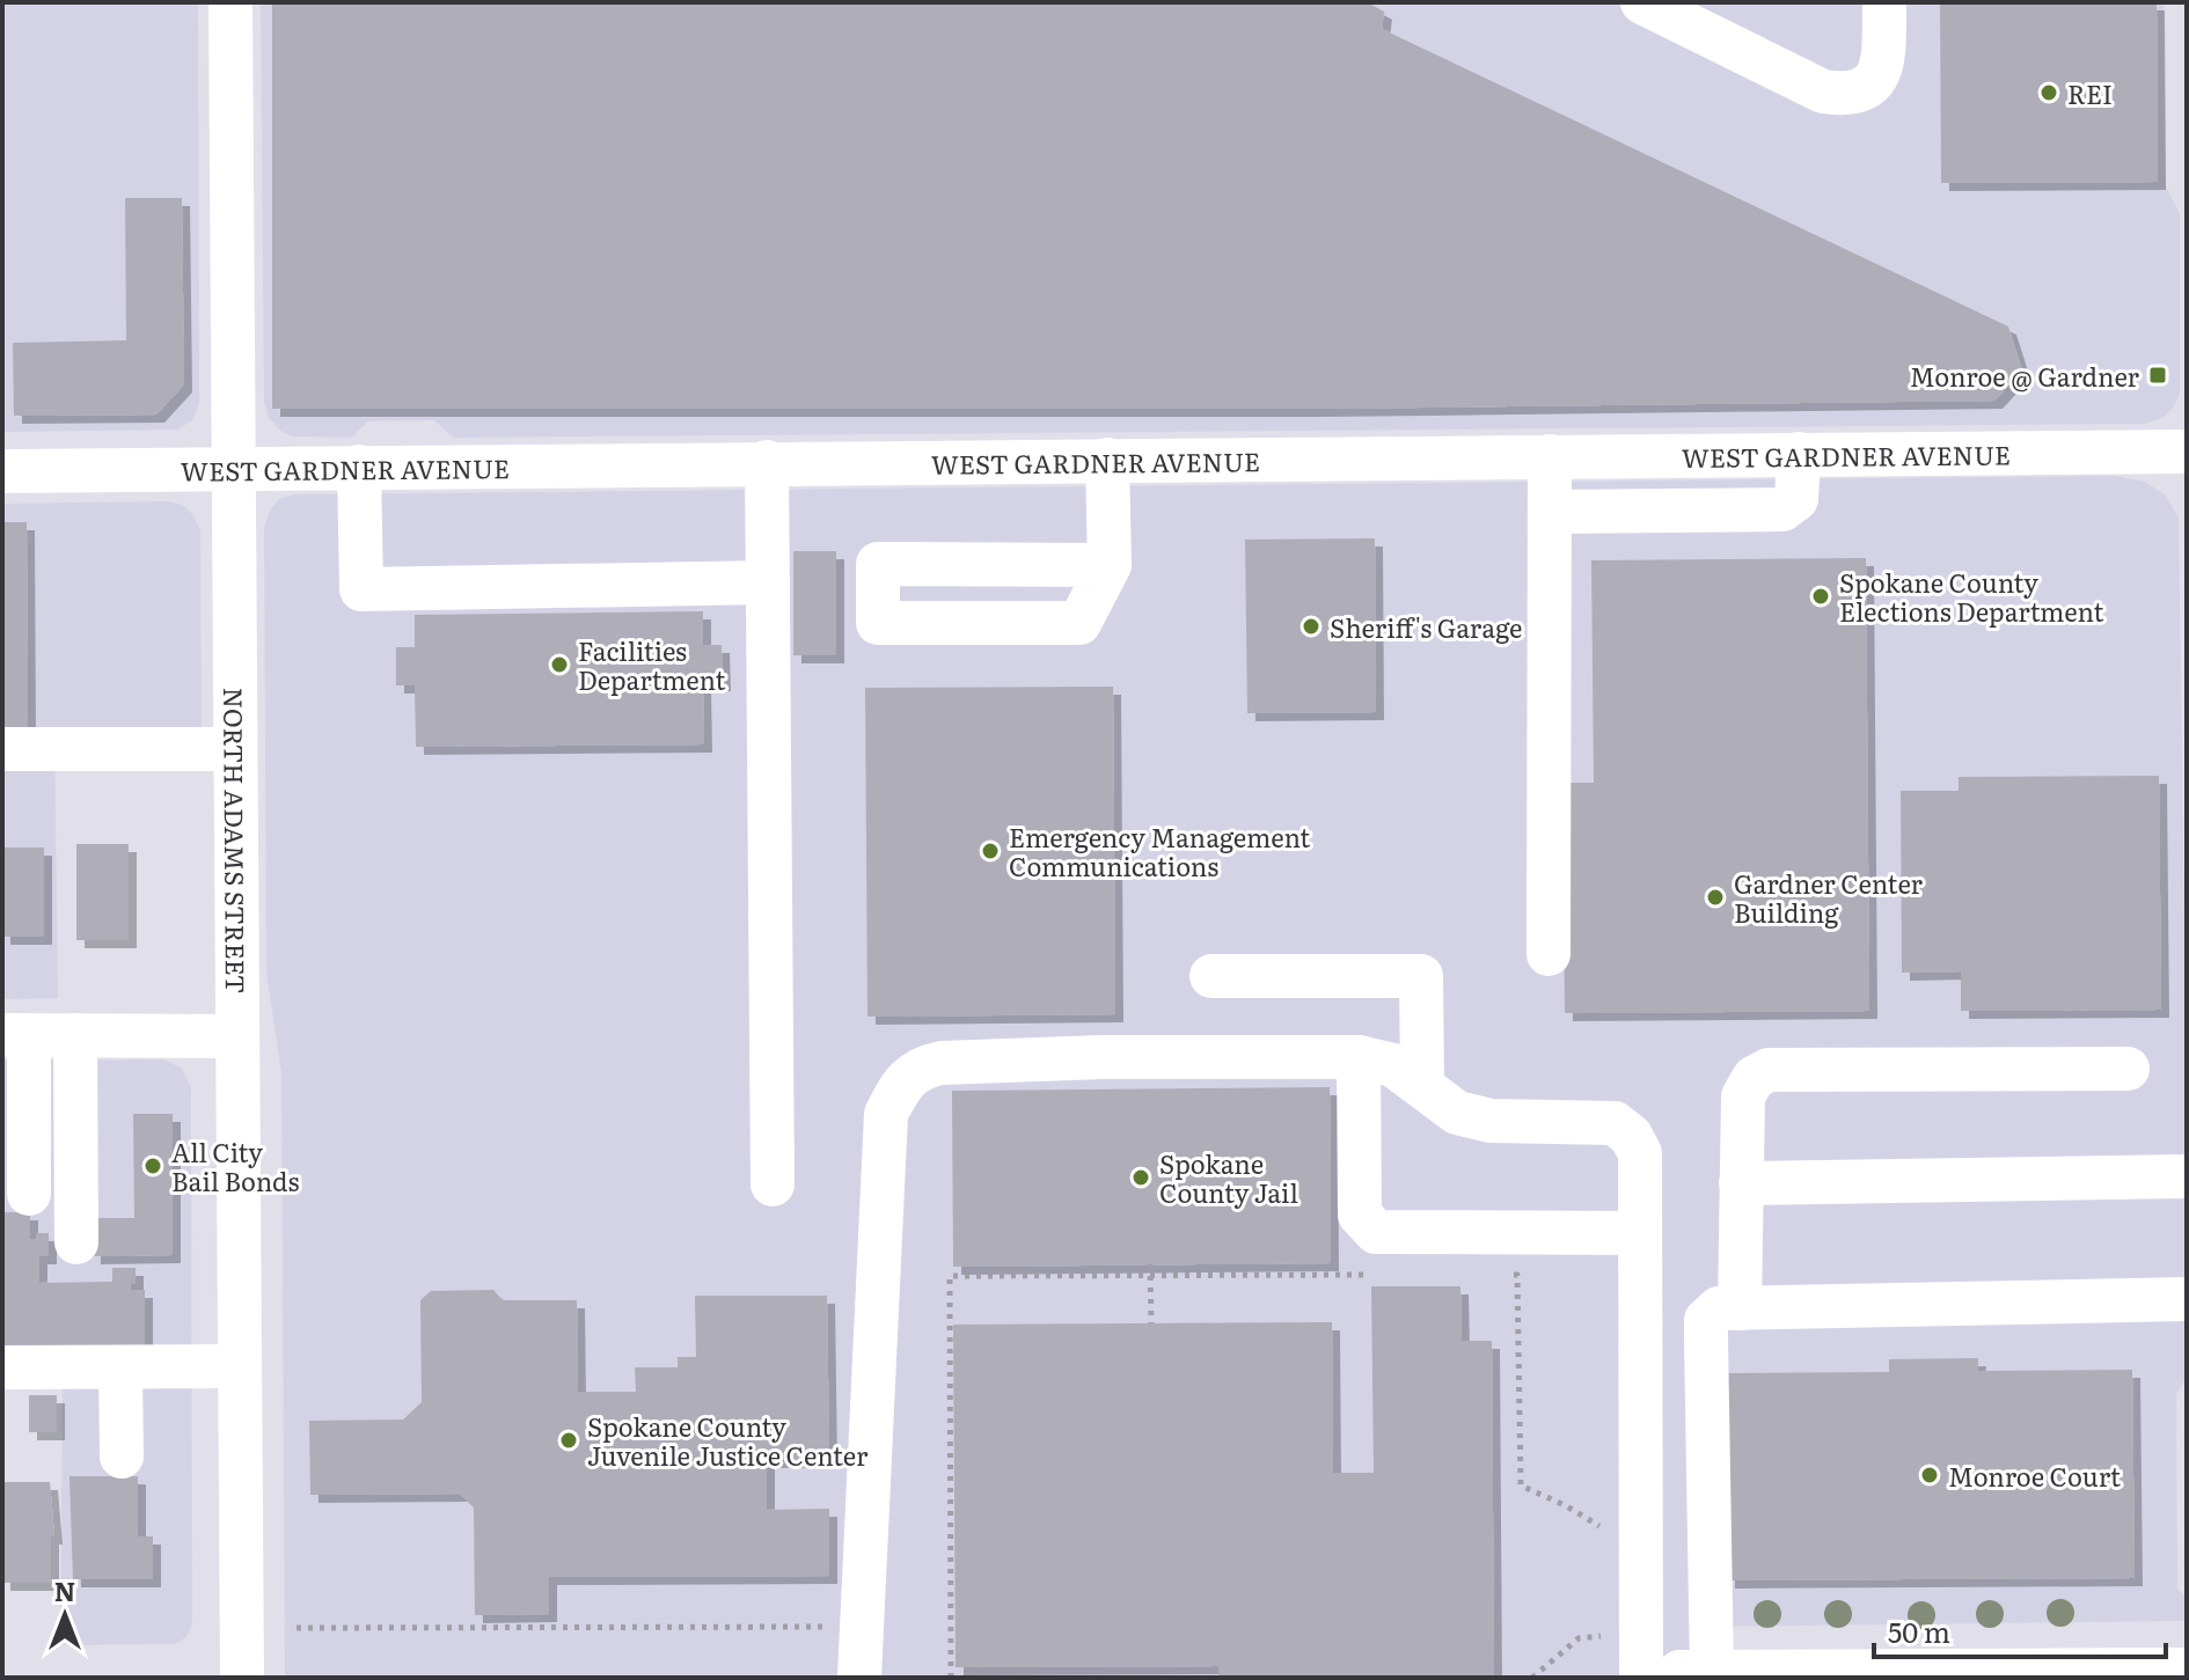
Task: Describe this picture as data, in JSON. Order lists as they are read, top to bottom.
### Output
{
  "streets": {
    "street": ["WEST GARDNER AVENUE", "NORTH ADAMS STREET"]
  },
  "crossings": [
    ["WEST GARDNER AVENUE", "NORTH ADAMS STREET"]
  ],
  "places": {
    "other": [
      "REI",
      "Spokane County Elections Department",
      "Sheriff's Garage",
      "Facilities Department",
      "Emergency Management Communications",
      "Gardner Center Building",
      "All City Bail Bonds",
      "Spokane County Jail",
      "Spokane County Juvenile Justice Center",
      "Monroe Court"
    ],
    "transit": ["Monroe @ Gardner"]
  },
  "scale_bar": "50 m",
  "north": "top"
}
